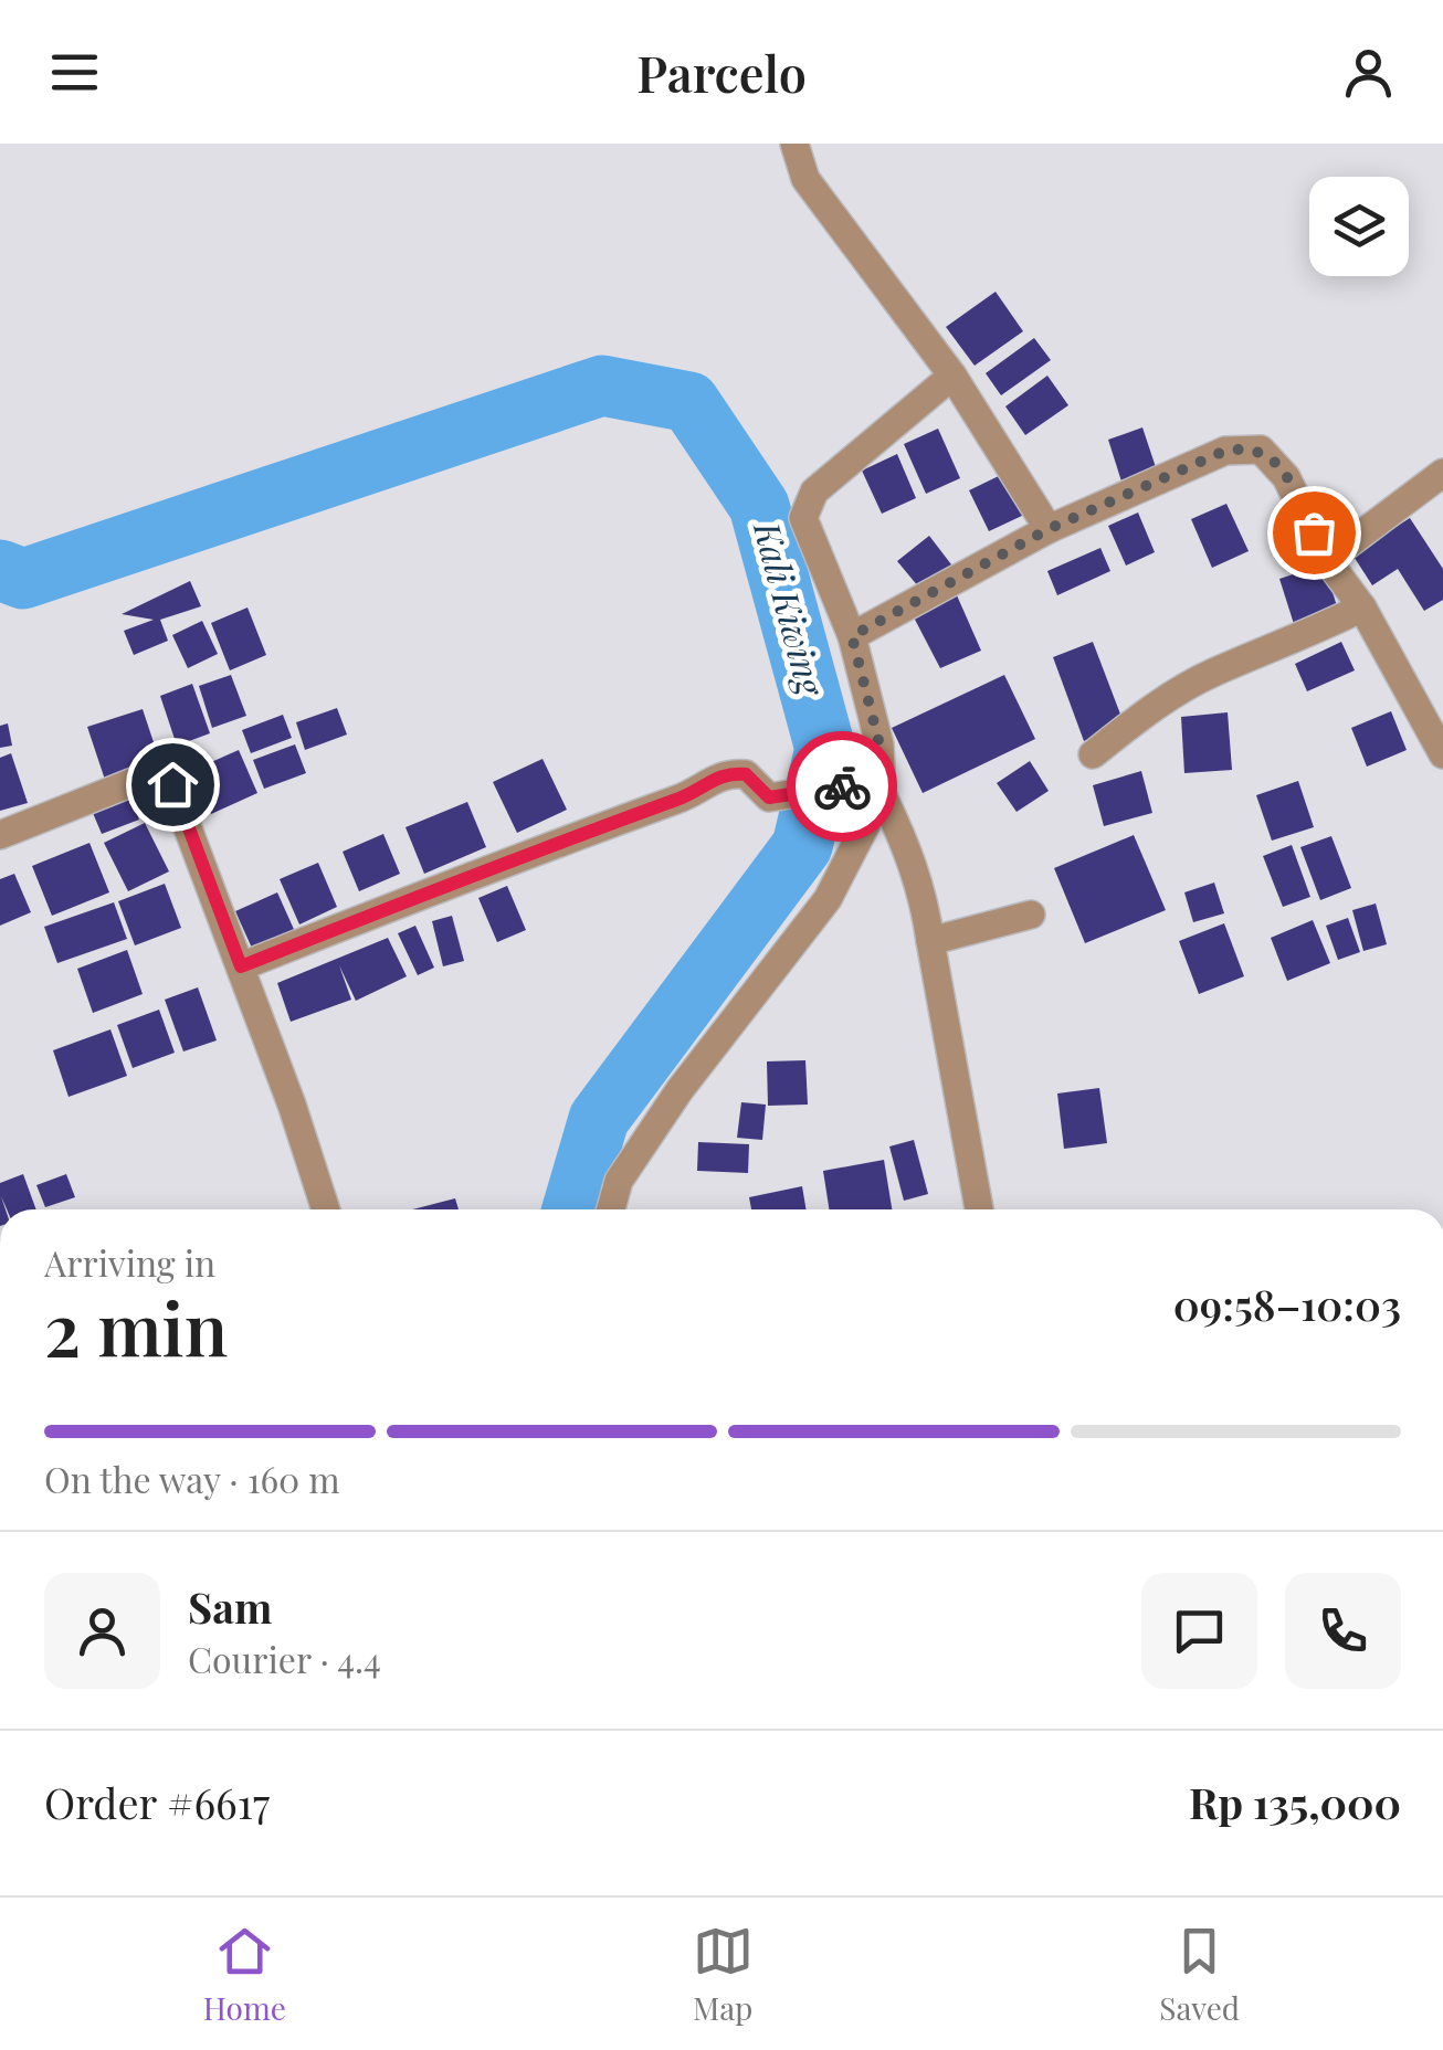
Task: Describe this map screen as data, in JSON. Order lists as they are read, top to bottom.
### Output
{
  "water": ["Kali Kiwing"],
  "page": {
    "header": "Parcelo",
    "heading": ["2 min", "Arriving in", "09:58–10:03"],
    "panel": [
      "Sam",
      "Courier · 4.4",
      "Order #6617",
      "Rp 135,000"
    ],
    "bar": "On the way · 160 m",
    "tabs": ["Home", "Map", "Saved"]
  }
}
